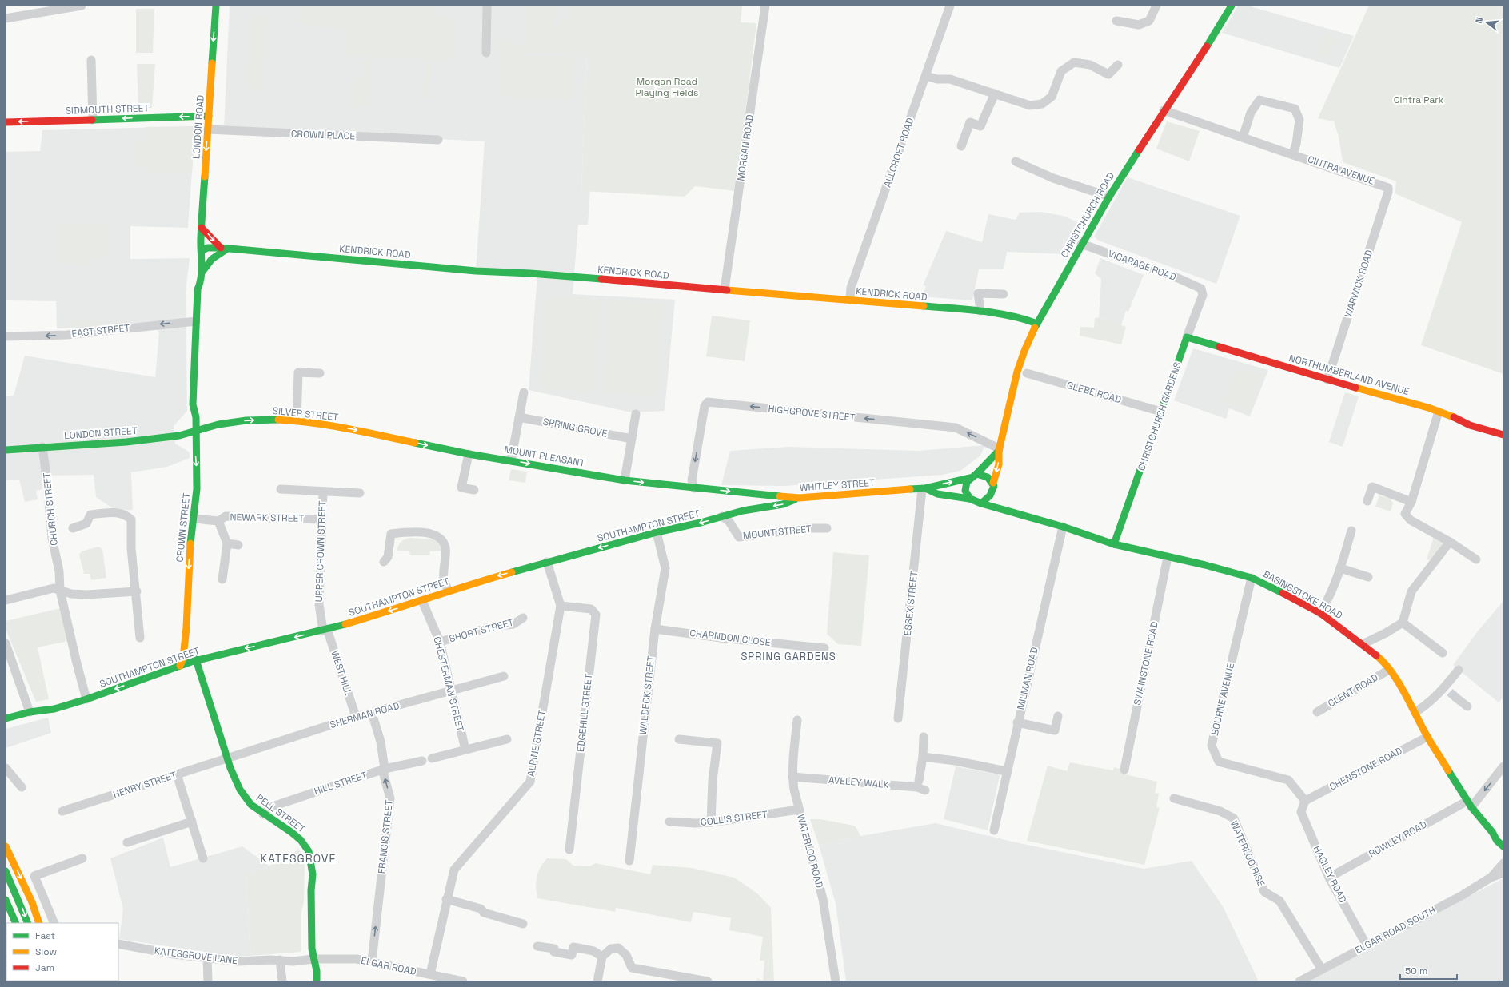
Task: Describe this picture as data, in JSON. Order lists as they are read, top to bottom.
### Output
{
  "streets": {
    "main road": [
      "SIDMOUTH STREET",
      "LONDON ROAD",
      "CHRISTCHURCH ROAD",
      "KENDRICK ROAD",
      "NORTHUMBERLAND AVENUE",
      "SILVER STREET",
      "CHRISTCHURCH GARDENS",
      "LONDON STREET",
      "MOUNT PLEASANT",
      "WHITLEY STREET",
      "SOUTHAMPTON STREET",
      "CROWN STREET",
      "BASINGSTOKE ROAD",
      "PELL STREET"
    ],
    "street": [
      "CROWN PLACE",
      "MORGAN ROAD",
      "ALLCROFT ROAD",
      "CINTRA AVENUE",
      "VICARAGE ROAD",
      "WARWICK ROAD",
      "EAST STREET",
      "GLEBE ROAD",
      "HIGHGROVE STREET",
      "SPRING GROVE",
      "CHURCH STREET",
      "NEWARK STREET",
      "MOUNT STREET",
      "UPPER CROWN STREET",
      "ESSEX STREET",
      "SHORT STREET",
      "CHARNDON CLOSE",
      "SWAINSTONE ROAD",
      "WEST HILL",
      "MILMAN ROAD",
      "CHESTERMAN STREET",
      "CLENT ROAD",
      "WALDECK STREET",
      "BOURNE AVENUE",
      "EDGEHILL STREET",
      "SHERMAN ROAD",
      "ALPINE STREET",
      "SHENSTONE ROAD",
      "AVELEY WALK",
      "HILL STREET",
      "HENRY STREET",
      "COLLIS STREET",
      "FRANCIS STREET",
      "ROWLEY ROAD",
      "WATERLOO ROAD",
      "WATERLOO RISE",
      "HAGLEY ROAD",
      "ELGAR ROAD SOUTH",
      "KATESGROVE LANE",
      "ELGAR ROAD"
    ]
  },
  "crossings": [
    ["SIDMOUTH STREET", "LONDON ROAD"],
    ["LONDON ROAD", "CROWN PLACE"],
    ["LONDON ROAD", "KENDRICK ROAD"],
    ["LONDON ROAD", "EAST STREET"],
    ["LONDON ROAD", "SILVER STREET"],
    ["LONDON ROAD", "LONDON STREET"],
    ["LONDON ROAD", "CROWN STREET"],
    ["MORGAN ROAD", "KENDRICK ROAD"],
    ["ALLCROFT ROAD", "KENDRICK ROAD"],
    ["CINTRA AVENUE", "CHRISTCHURCH ROAD"],
    ["CINTRA AVENUE", "WARWICK ROAD"],
    ["CHRISTCHURCH ROAD", "KENDRICK ROAD"],
    ["CHRISTCHURCH ROAD", "VICARAGE ROAD"],
    ["CHRISTCHURCH ROAD", "HIGHGROVE STREET"],
    ["CHRISTCHURCH ROAD", "WHITLEY STREET"],
    ["VICARAGE ROAD", "CHRISTCHURCH GARDENS"],
    ["WARWICK ROAD", "NORTHUMBERLAND AVENUE"],
    ["NORTHUMBERLAND AVENUE", "CHRISTCHURCH GARDENS"],
    ["GLEBE ROAD", "CHRISTCHURCH GARDENS"],
    ["HIGHGROVE STREET", "MOUNT PLEASANT"],
    ["HIGHGROVE STREET", "WHITLEY STREET"],
    ["SILVER STREET", "LONDON STREET"],
    ["SILVER STREET", "MOUNT PLEASANT"],
    ["SILVER STREET", "CROWN STREET"],
    ["CHRISTCHURCH GARDENS", "BASINGSTOKE ROAD"],
    ["LONDON STREET", "CHURCH STREET"],
    ["LONDON STREET", "CROWN STREET"],
    ["MOUNT PLEASANT", "WHITLEY STREET"],
    ["WHITLEY STREET", "SOUTHAMPTON STREET"],
    ["WHITLEY STREET", "ESSEX STREET"],
    ["CHURCH STREET", "SOUTHAMPTON STREET"],
    ["NEWARK STREET", "CROWN STREET"],
    ["NEWARK STREET", "UPPER CROWN STREET"],
    ["SOUTHAMPTON STREET", "CROWN STREET"],
    ["SOUTHAMPTON STREET", "MOUNT STREET"],
    ["SOUTHAMPTON STREET", "UPPER CROWN STREET"],
    ["SOUTHAMPTON STREET", "WEST HILL"],
    ["SOUTHAMPTON STREET", "CHESTERMAN STREET"],
    ["SOUTHAMPTON STREET", "WALDECK STREET"],
    ["SOUTHAMPTON STREET", "ALPINE STREET"],
    ["SOUTHAMPTON STREET", "PELL STREET"],
    ["CROWN STREET", "PELL STREET"],
    ["UPPER CROWN STREET", "WEST HILL"],
    ["BASINGSTOKE ROAD", "SWAINSTONE ROAD"],
    ["BASINGSTOKE ROAD", "MILMAN ROAD"],
    ["BASINGSTOKE ROAD", "CLENT ROAD"],
    ["BASINGSTOKE ROAD", "BOURNE AVENUE"],
    ["BASINGSTOKE ROAD", "SHENSTONE ROAD"],
    ["BASINGSTOKE ROAD", "ROWLEY ROAD"],
    ["SHORT STREET", "CHESTERMAN STREET"],
    ["CHARNDON CLOSE", "WALDECK STREET"],
    ["WEST HILL", "SHERMAN ROAD"],
    ["CHESTERMAN STREET", "SHERMAN ROAD"],
    ["BOURNE AVENUE", "SHENSTONE ROAD"],
    ["BOURNE AVENUE", "HAGLEY ROAD"],
    ["EDGEHILL STREET", "ALPINE STREET"],
    ["SHERMAN ROAD", "HENRY STREET"],
    ["SHERMAN ROAD", "PELL STREET"],
    ["SHERMAN ROAD", "FRANCIS STREET"],
    ["ALPINE STREET", "ELGAR ROAD"],
    ["SHENSTONE ROAD", "HAGLEY ROAD"],
    ["AVELEY WALK", "WATERLOO ROAD"],
    ["HILL STREET", "PELL STREET"],
    ["HILL STREET", "FRANCIS STREET"],
    ["HENRY STREET", "PELL STREET"],
    ["PELL STREET", "KATESGROVE LANE"],
    ["PELL STREET", "ELGAR ROAD"],
    ["COLLIS STREET", "WATERLOO ROAD"],
    ["FRANCIS STREET", "ELGAR ROAD"],
    ["ROWLEY ROAD", "HAGLEY ROAD"],
    ["WATERLOO RISE", "ELGAR ROAD SOUTH"],
    ["HAGLEY ROAD", "ELGAR ROAD SOUTH"],
    ["KATESGROVE LANE", "ELGAR ROAD"]
  ],
  "one_way": [
    "SIDMOUTH STREET",
    "LONDON ROAD",
    "EAST STREET",
    "SILVER STREET",
    "MOUNT PLEASANT",
    "SOUTHAMPTON STREET",
    "CROWN STREET",
    "FRANCIS STREET"
  ],
  "districts": ["SPRING GARDENS", "KATESGROVE"],
  "parks": ["Morgan Road Playing Fields", "Cintra Park"],
  "legend": ["Fast", "Slow", "Jam"],
  "scale_bar": "50 m",
  "north": "left"
}
